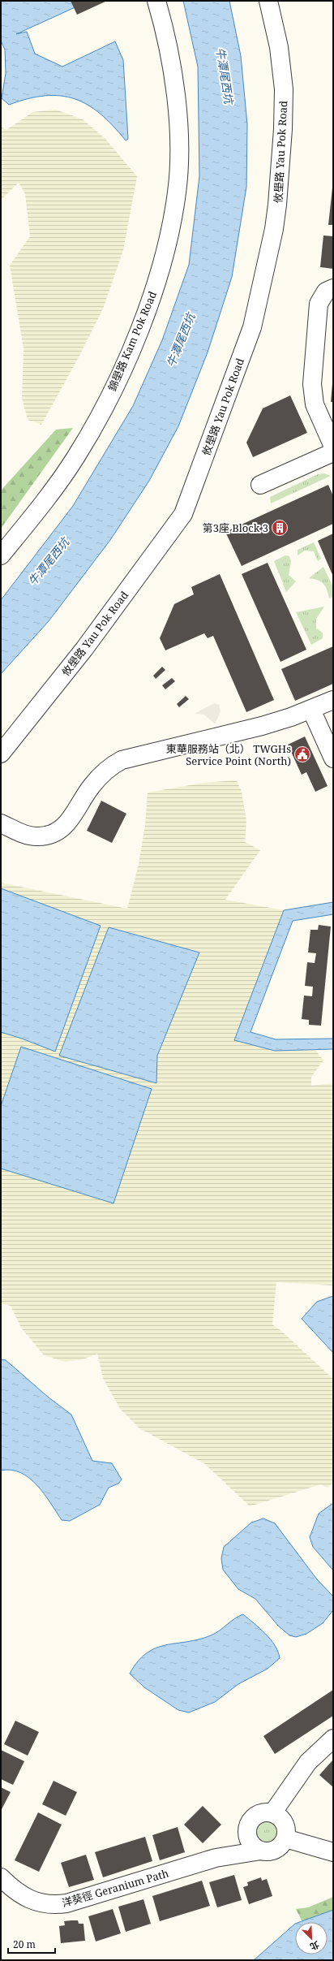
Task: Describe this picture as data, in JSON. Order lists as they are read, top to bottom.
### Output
{
  "streets": {
    "street": ["攸壆路 Yau Pok Road", "錦壆路 Kam Pok Road", "洋葵徑 Geranium Path"]
  },
  "water": ["牛潭尾西坑"],
  "places": {
    "building": ["第3座 Block 3"],
    "public building": ["東華服務站（北） TWGHs Service Point (North)"]
  },
  "scale_bar": "20 m",
  "north": "bottom right"
}
